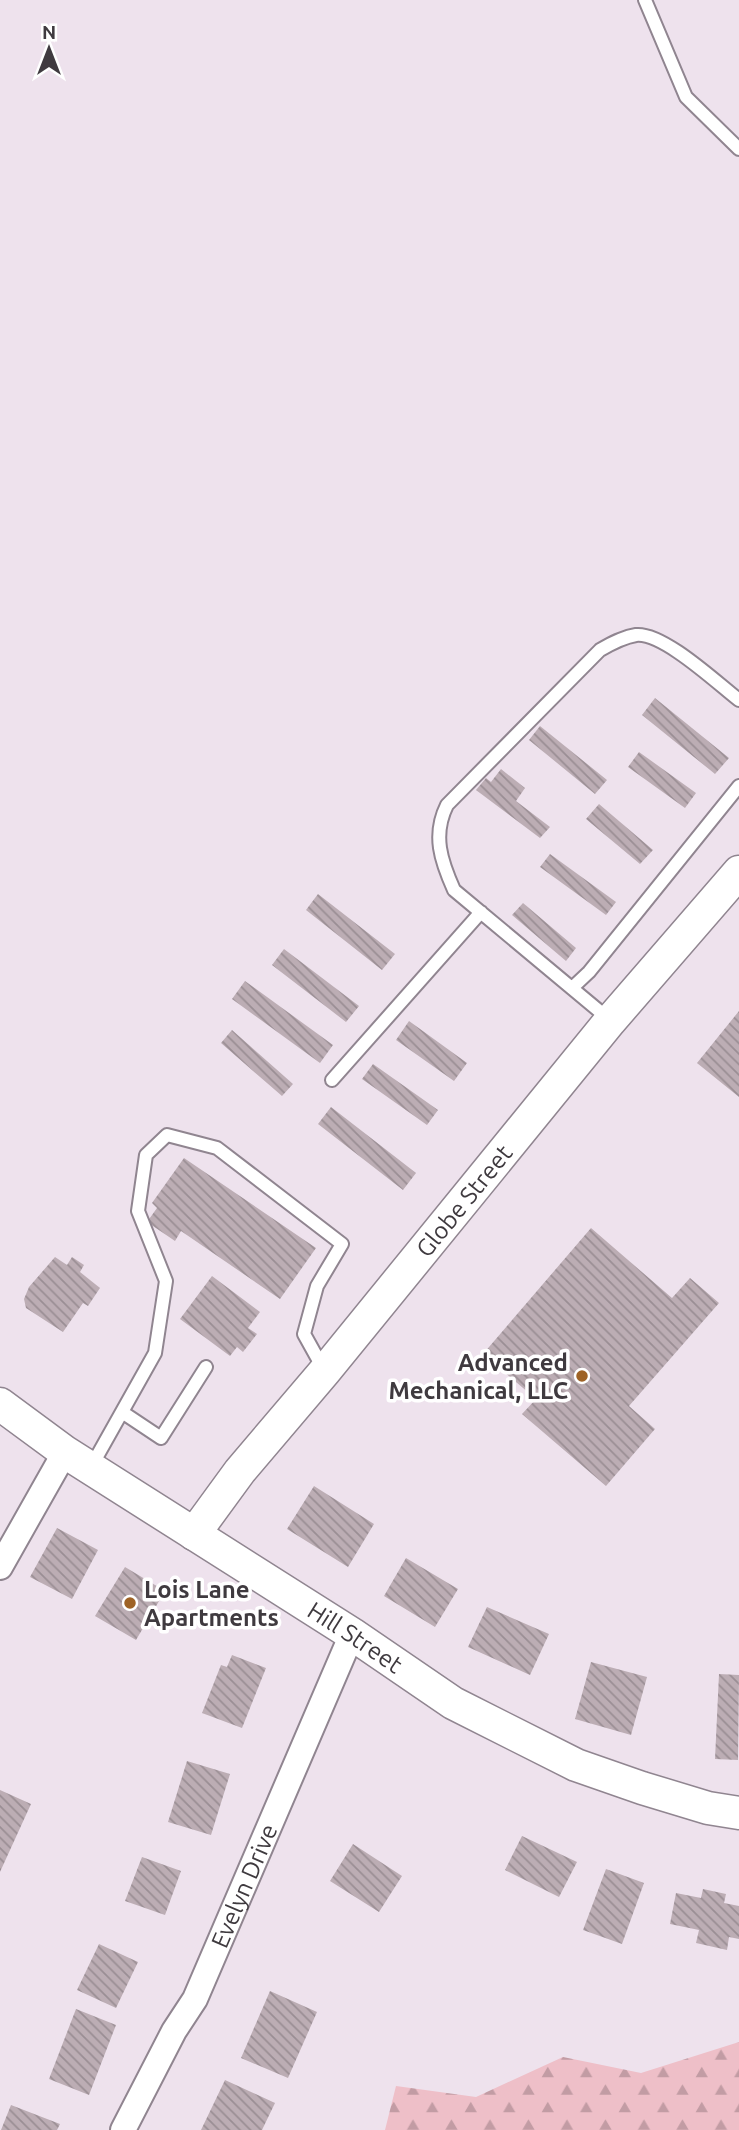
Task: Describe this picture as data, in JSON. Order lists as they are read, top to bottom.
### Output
{
  "streets": {
    "street": ["Globe Street", "Hill Street", "Evelyn Drive"]
  },
  "crossings": [
    ["Globe Street", "Hill Street"],
    ["Hill Street", "Evelyn Drive"]
  ],
  "places": ["Advanced Mechanical, LLC", "Lois Lane Apartments"],
  "north": "top"
}
